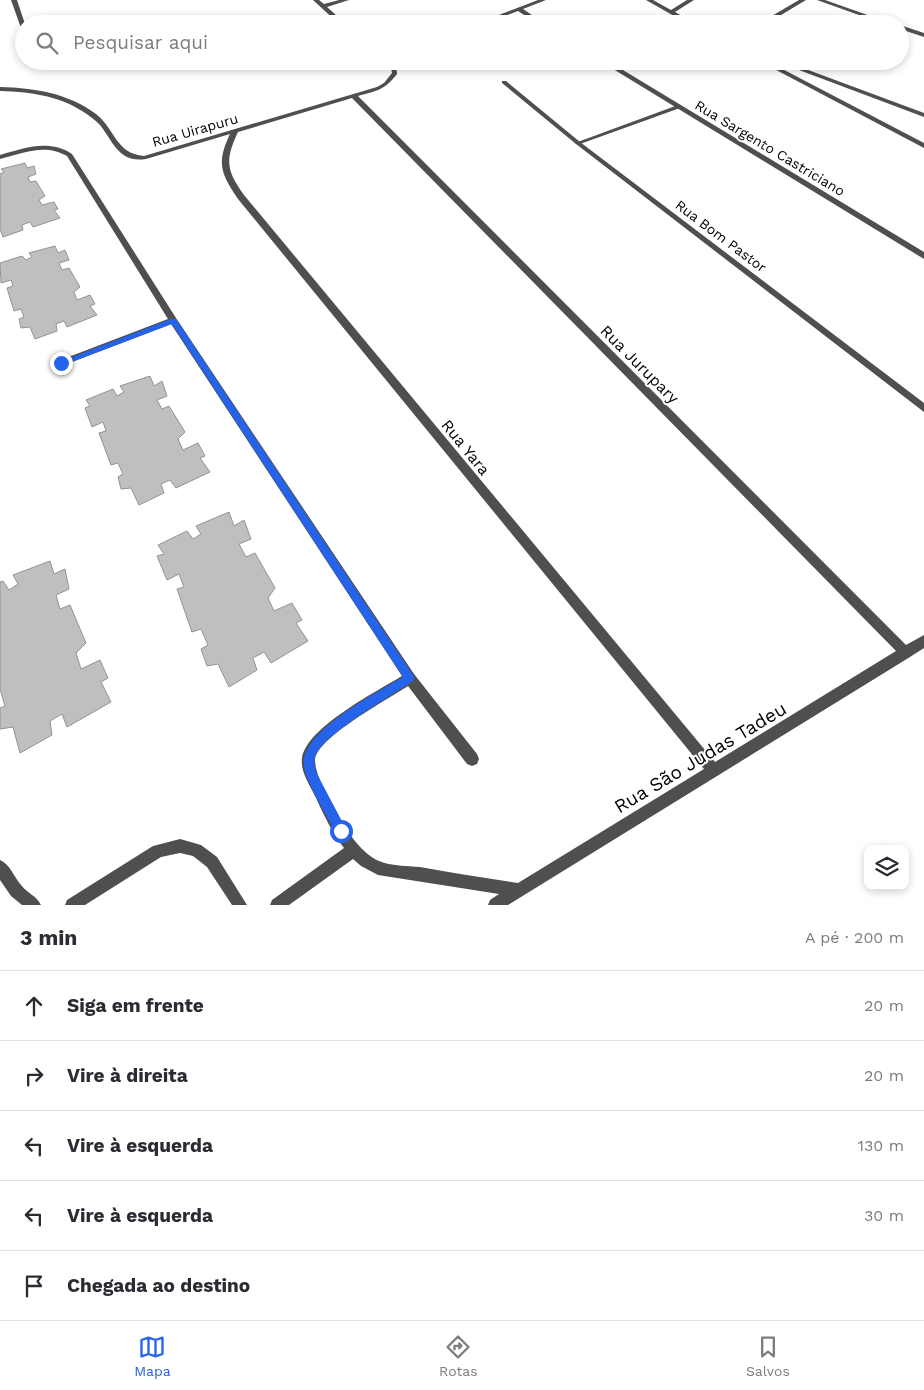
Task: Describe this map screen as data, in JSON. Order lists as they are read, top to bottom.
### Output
{
  "streets": {
    "street": [
      "Rua Uirapuru",
      "Rua Sargento Castriciano",
      "Rua Bom Pastor",
      "Rua Jurupary",
      "Rua Yara",
      "Rua São Judas Tadeu"
    ]
  },
  "crossings": [
    ["Rua Uirapuru", "Rua Jurupary"],
    ["Rua Uirapuru", "Rua Yara"],
    ["Rua Jurupary", "Rua São Judas Tadeu"],
    ["Rua Yara", "Rua São Judas Tadeu"]
  ],
  "page": {
    "search": "Pesquisar aqui",
    "heading": ["3 min", "A pé · 200 m"],
    "list": [
      ["Siga em frente", "20 m"],
      ["Vire à direita", "20 m"],
      ["Vire à esquerda", "130 m"],
      ["Vire à esquerda", "30 m"],
      "Chegada ao destino"
    ],
    "nav": ["Mapa", "Rotas", "Salvos"]
  }
}
